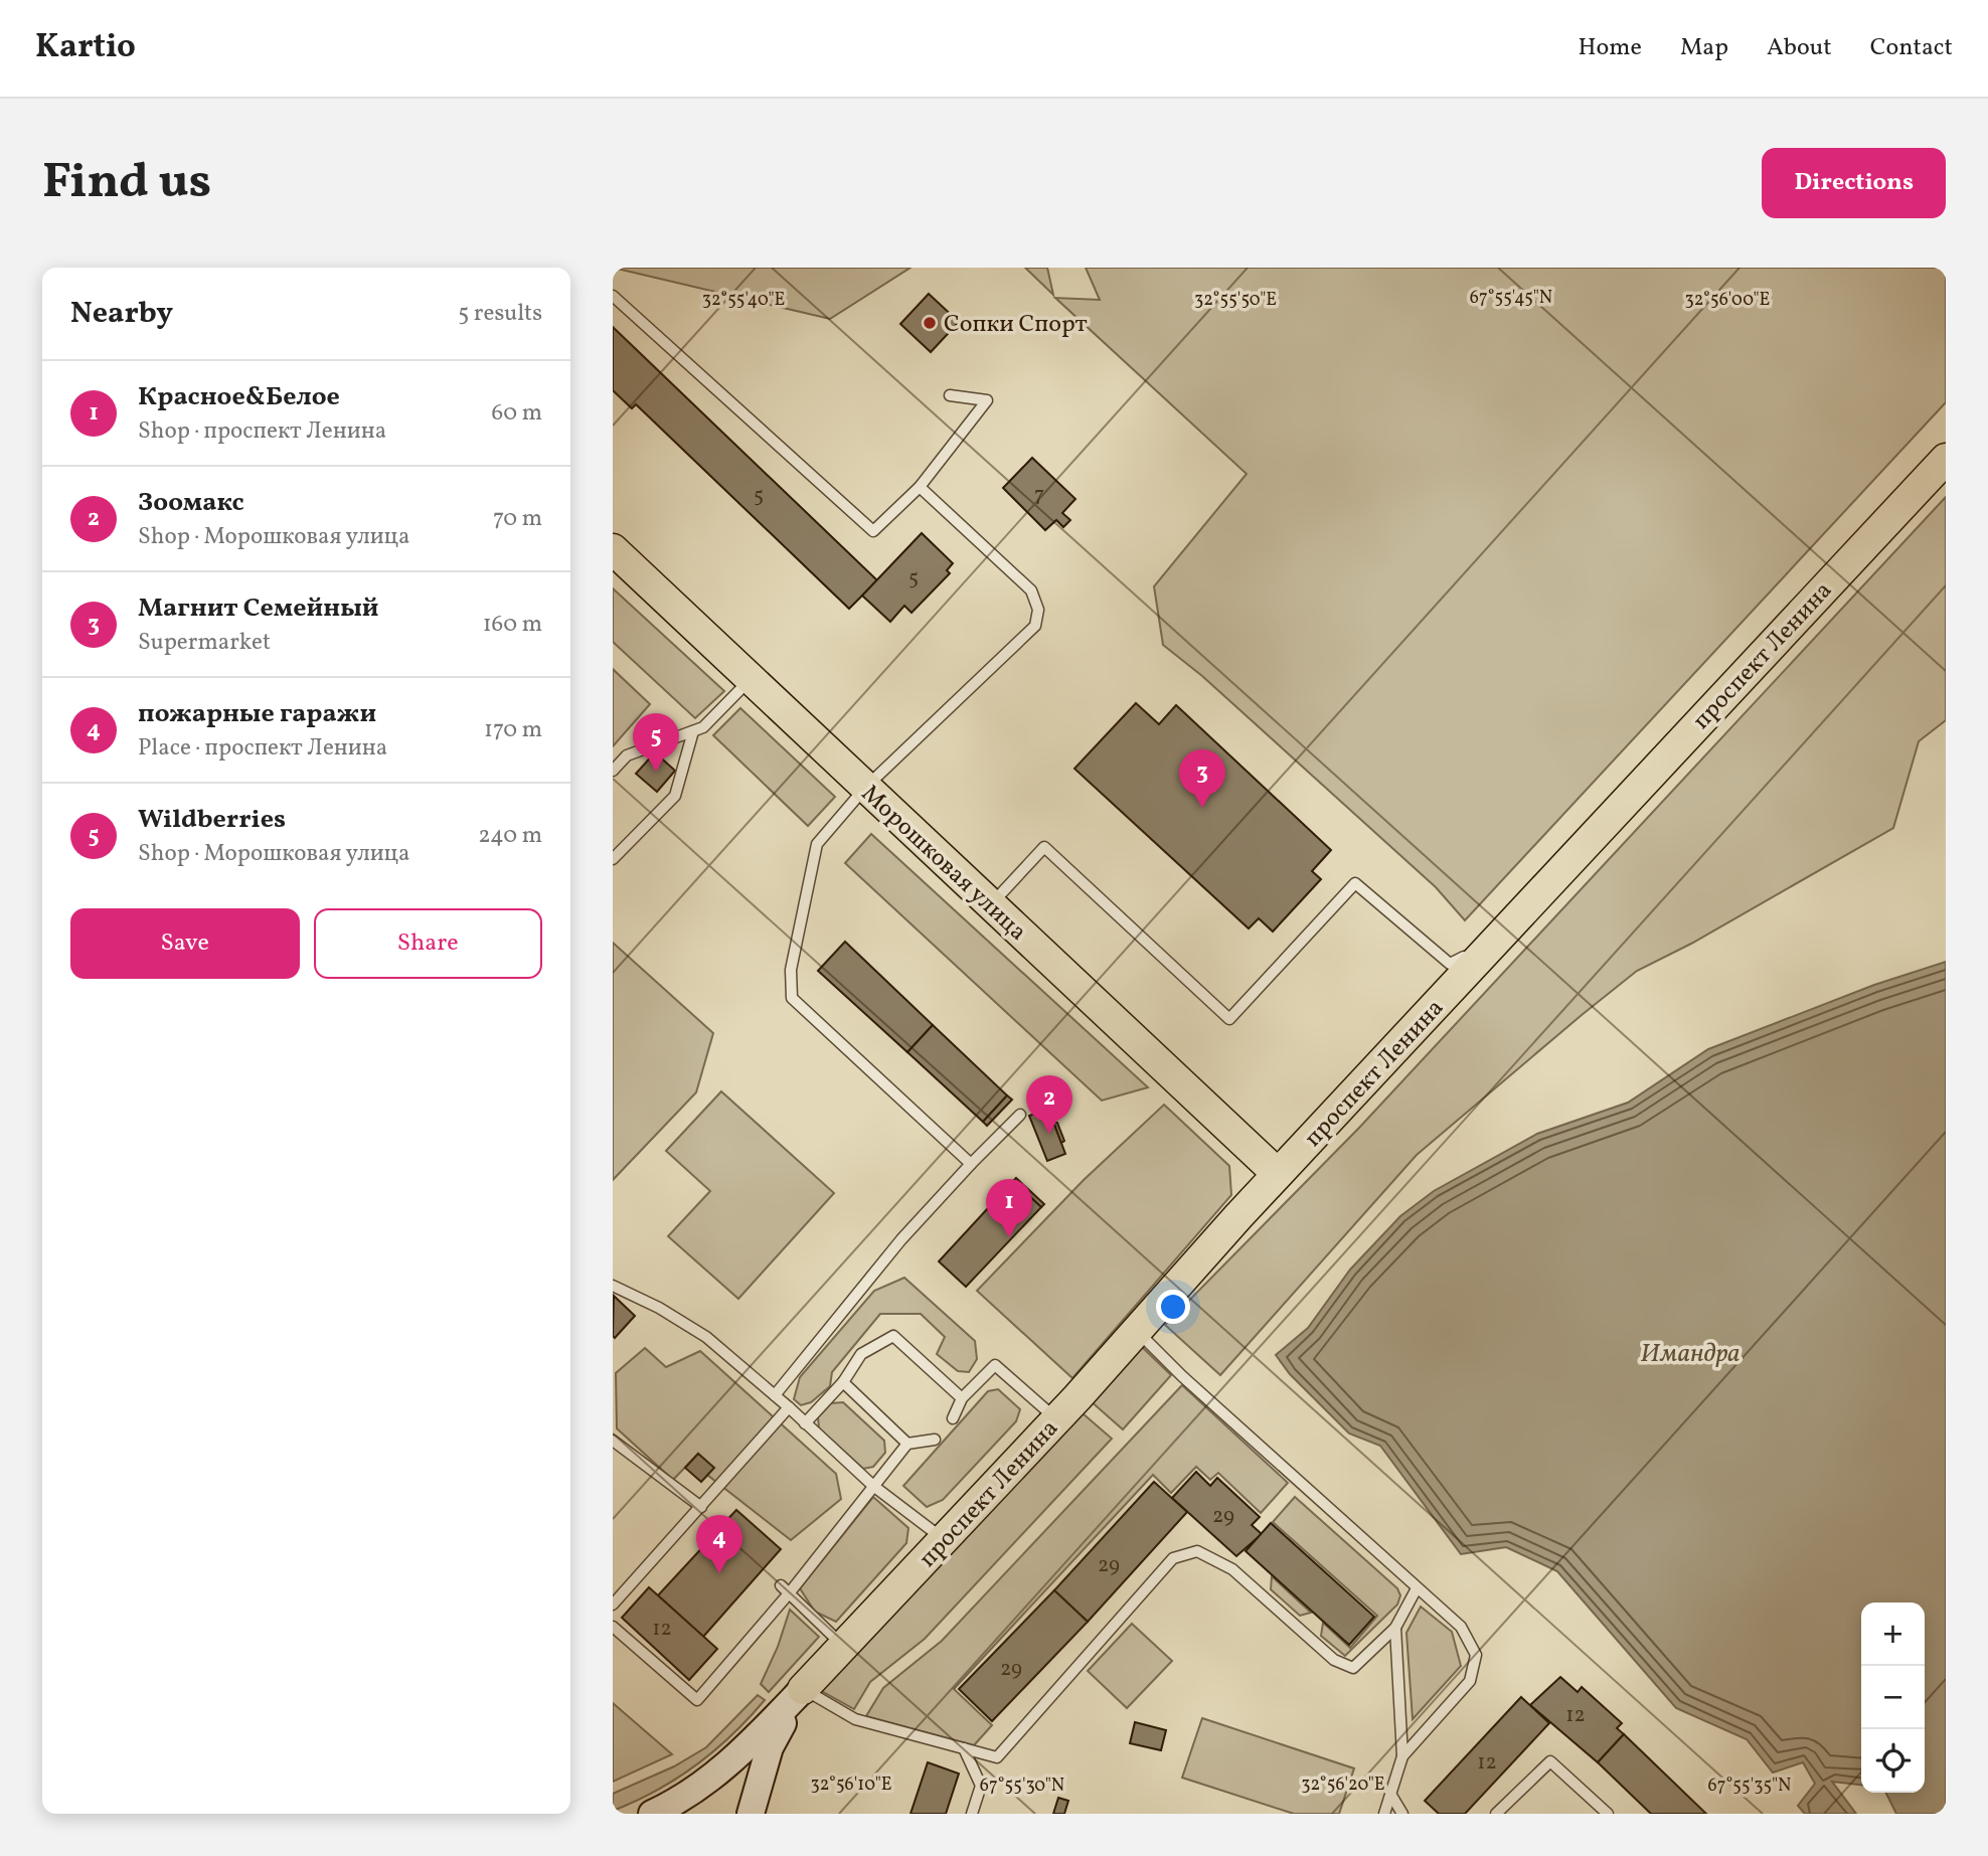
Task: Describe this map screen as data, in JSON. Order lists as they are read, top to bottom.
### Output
{
  "streets": {
    "main road": ["проспект Ленина", "Морошковая улица"]
  },
  "crossings": [
    ["проспект Ленина", "Морошковая улица"]
  ],
  "water": ["Имандра"],
  "places": ["Сопки Спорт"],
  "house_numbers": [
    "5",
    "7",
    "5",
    "29",
    "29",
    "12",
    "29",
    "12",
    "12"
  ],
  "page": {
    "header": "Kartio",
    "nav": [
      "Home",
      "Map",
      "About",
      "Contact"
    ],
    "buttons": [
      "Directions",
      ["Save", "Share"]
    ],
    "title": "Find us",
    "heading": ["Nearby", "5 results"],
    "list": [
      {
        "mark": "1",
        "name": "Красное&Белое",
        "note": "Shop · проспект Ленина",
        "value": "60 m"
      },
      {
        "mark": "2",
        "name": "Зоомакс",
        "note": "Shop · Морошковая улица",
        "value": "70 m"
      },
      {
        "mark": "3",
        "name": "Магнит Семейный",
        "note": "Supermarket",
        "value": "160 m"
      },
      {
        "mark": "4",
        "name": "пожарные гаражи",
        "note": "Place · проспект Ленина",
        "value": "170 m"
      },
      {
        "mark": "5",
        "name": "Wildberriеs",
        "note": "Shop · Морошковая улица",
        "value": "240 m"
      }
    ],
    "pins": [
      "5",
      "3",
      "2",
      "1",
      "4"
    ],
    "map_buttons": ["+", "−"]
  },
  "coordinates": [
    "67°55'45\"N",
    "32°55'40\"E",
    "32°55'50\"E",
    "32°56'00\"E",
    "32°56'10\"E",
    "32°56'20\"E",
    "67°55'30\"N",
    "67°55'35\"N"
  ]
}
